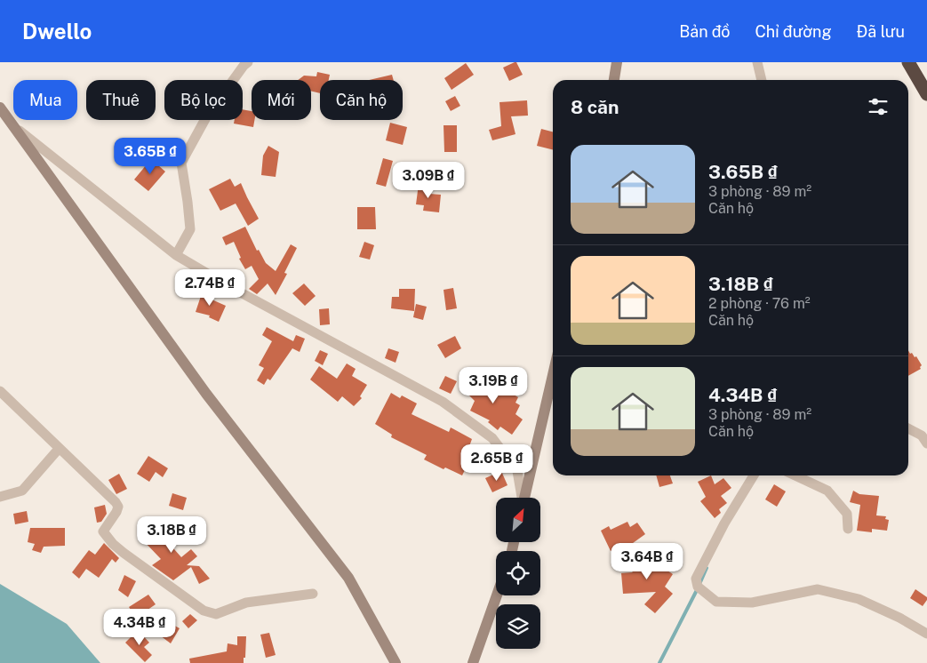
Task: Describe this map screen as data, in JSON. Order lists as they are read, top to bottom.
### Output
{
  "north": "top right",
  "page": {
    "header": "Dwello",
    "nav": ["Bản đồ", "Chỉ đường", "Đã lưu"],
    "chip": [
      "Mua",
      "Thuê",
      "Bộ lọc",
      "Mới",
      "Căn hộ"
    ],
    "heading": "8 căn",
    "list": [
      {
        "name": "3.65B ₫",
        "note": "3 phòng · 89 m² · Căn hộ"
      },
      {
        "name": "3.18B ₫",
        "note": "2 phòng · 76 m² · Căn hộ"
      },
      {
        "name": "4.34B ₫",
        "note": "3 phòng · 89 m² · Căn hộ"
      }
    ],
    "price": [
      "3.65B ₫",
      "3.09B ₫",
      "2.74B ₫",
      "3.19B ₫",
      "2.65B ₫",
      "3.18B ₫",
      "3.64B ₫",
      "4.34B ₫"
    ]
  }
}
